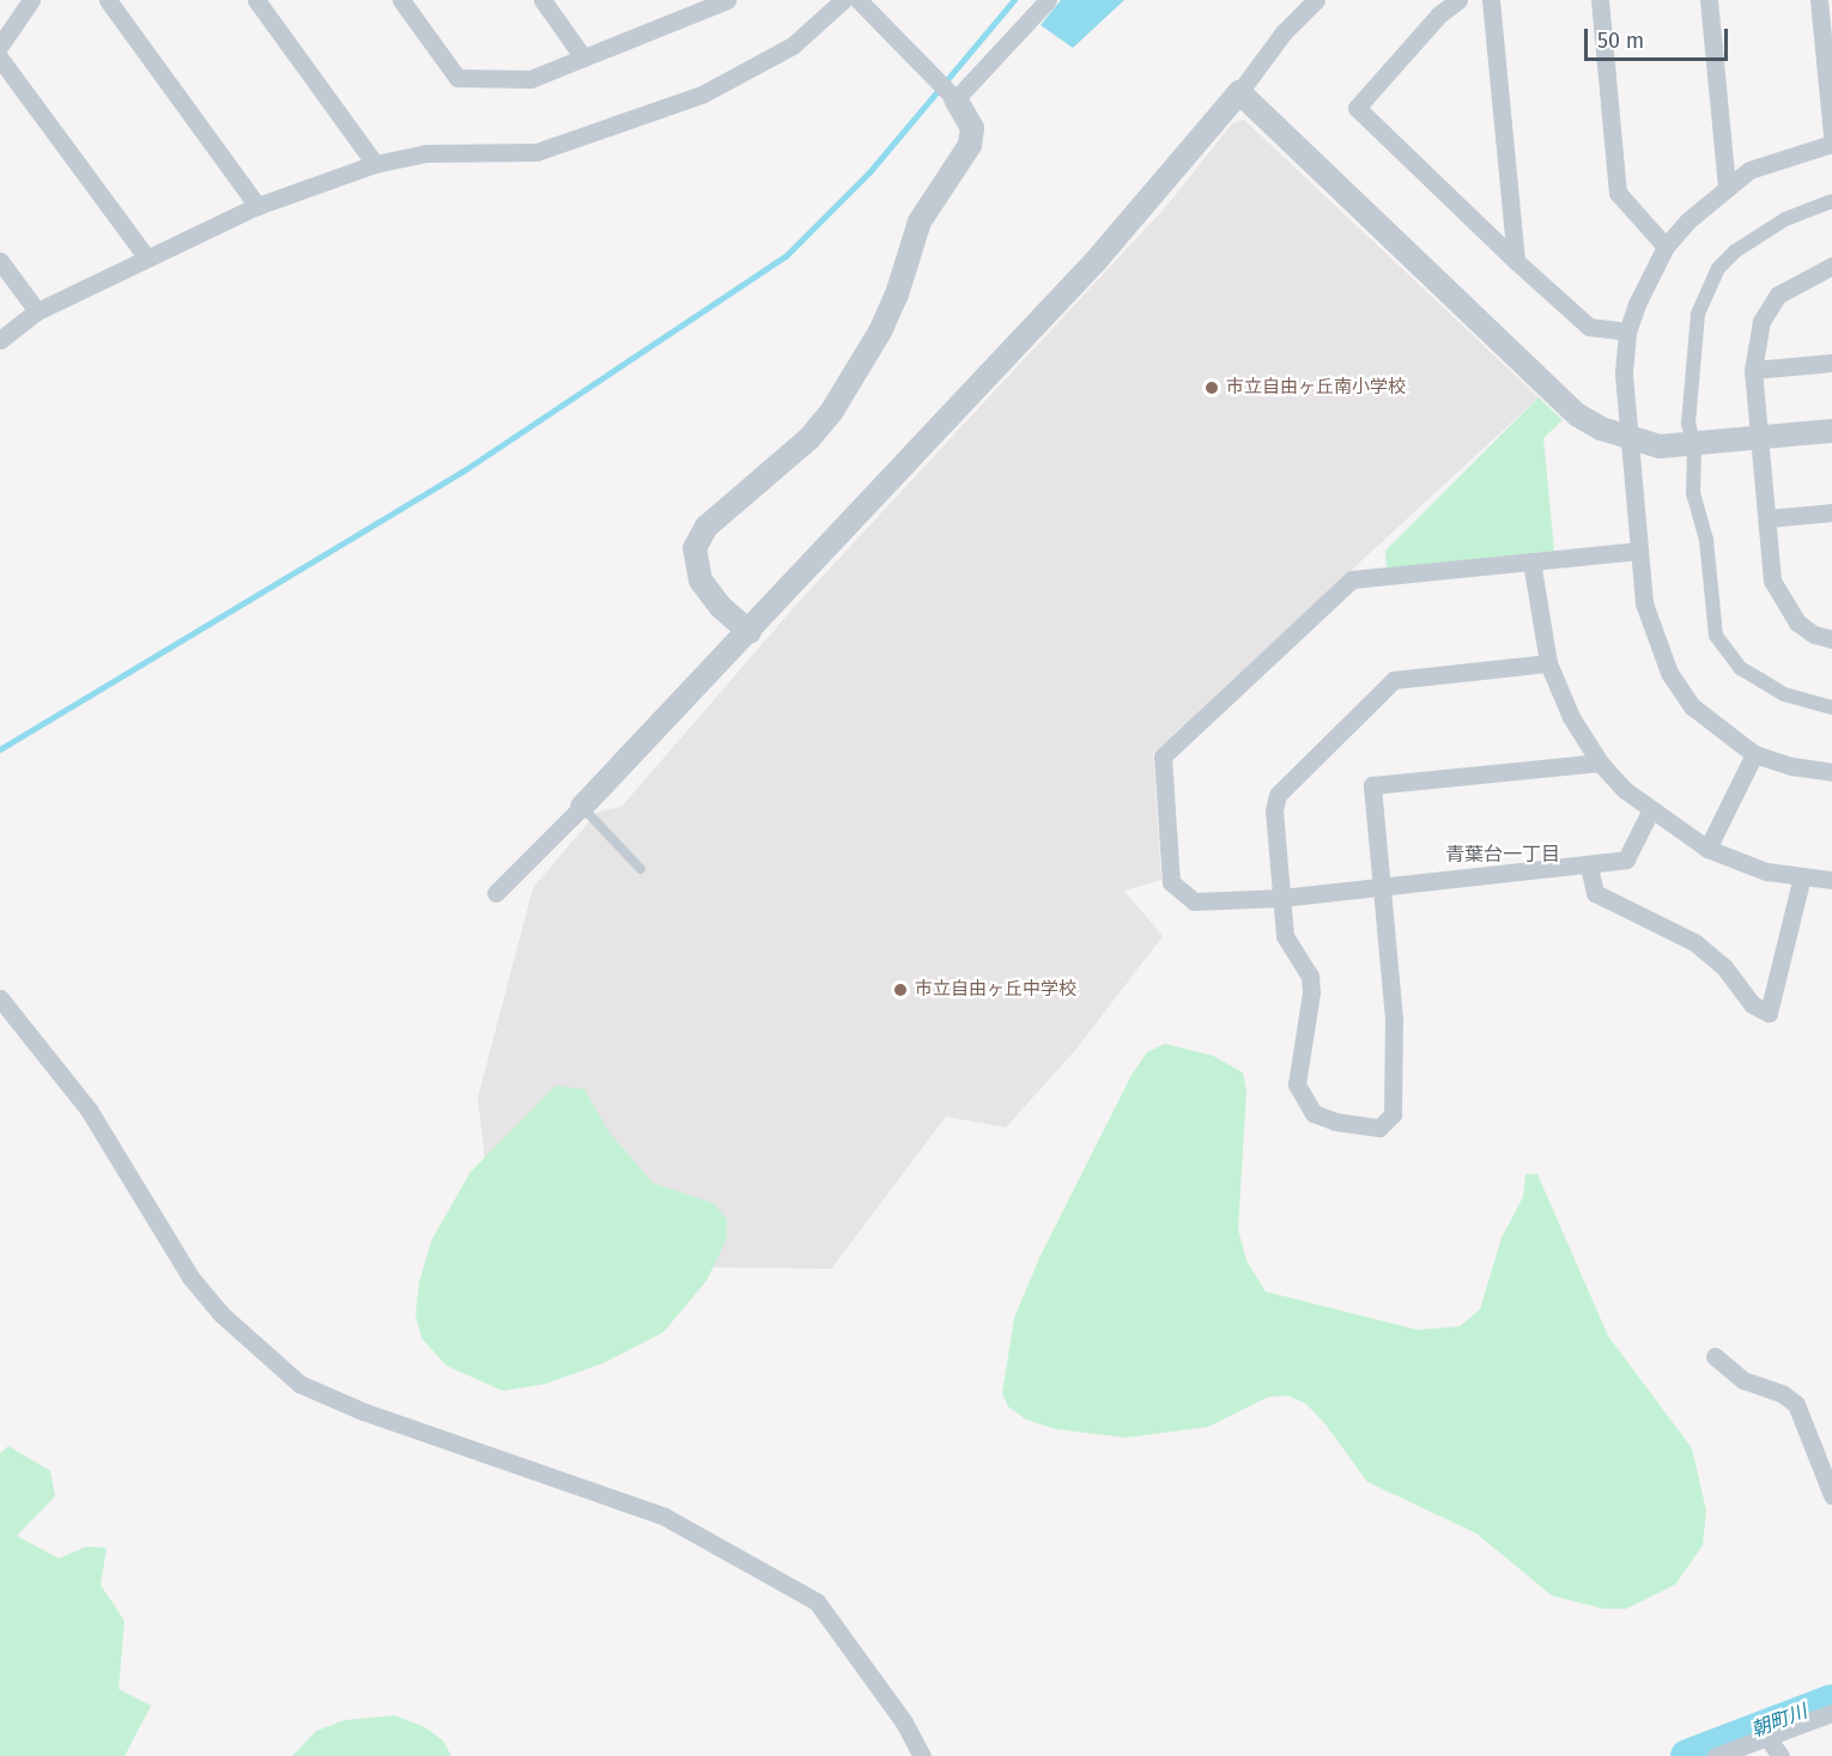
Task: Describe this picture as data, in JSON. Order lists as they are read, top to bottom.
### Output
{
  "districts": ["青葉台一丁目"],
  "water": ["朝町川"],
  "places": ["市立自由ヶ丘南小学校", "市立自由ヶ丘中学校"],
  "scale_bar": "50 m"
}
